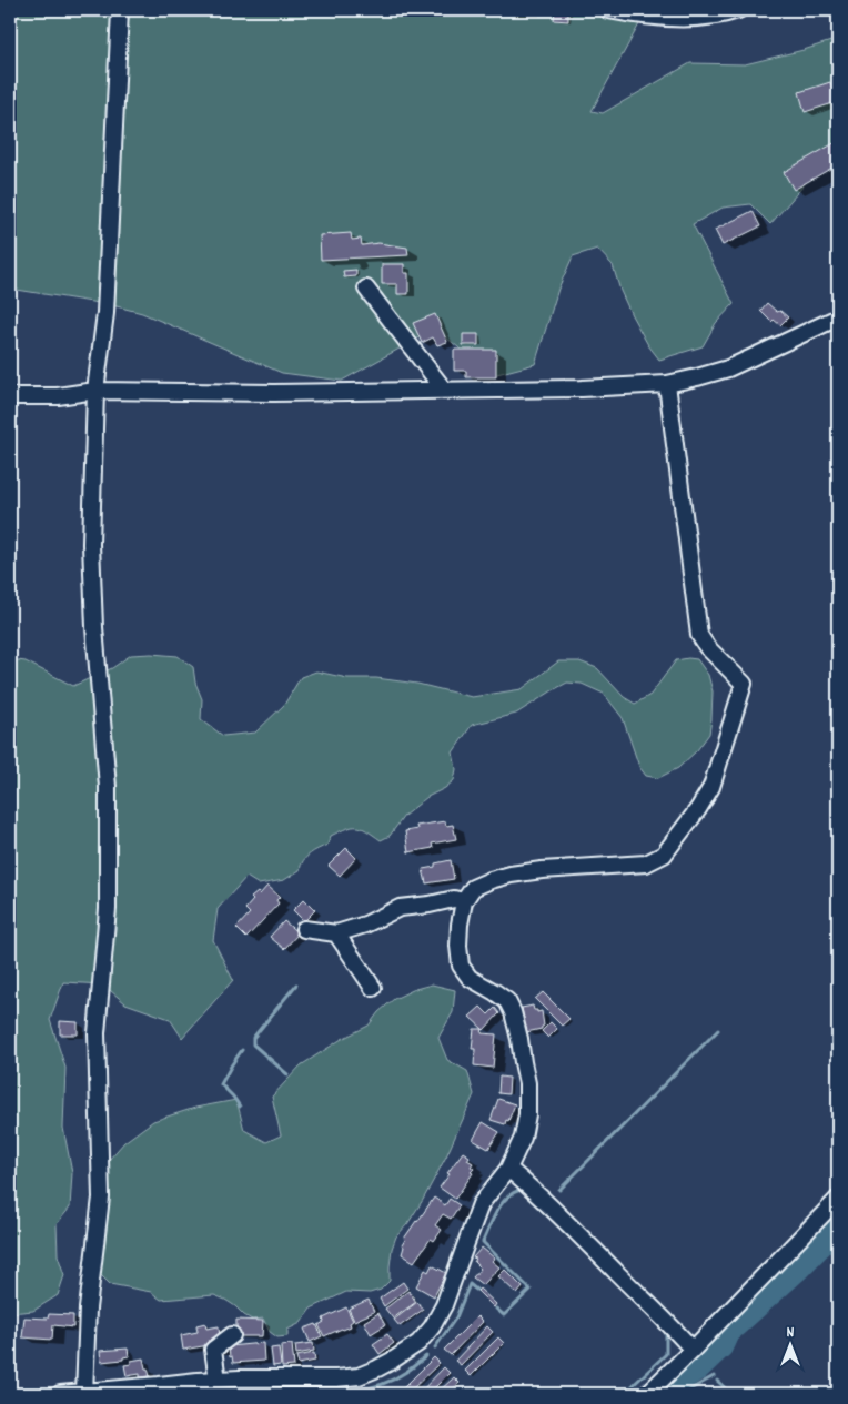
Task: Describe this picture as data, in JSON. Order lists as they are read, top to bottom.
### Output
{
  "north": "top"
}
